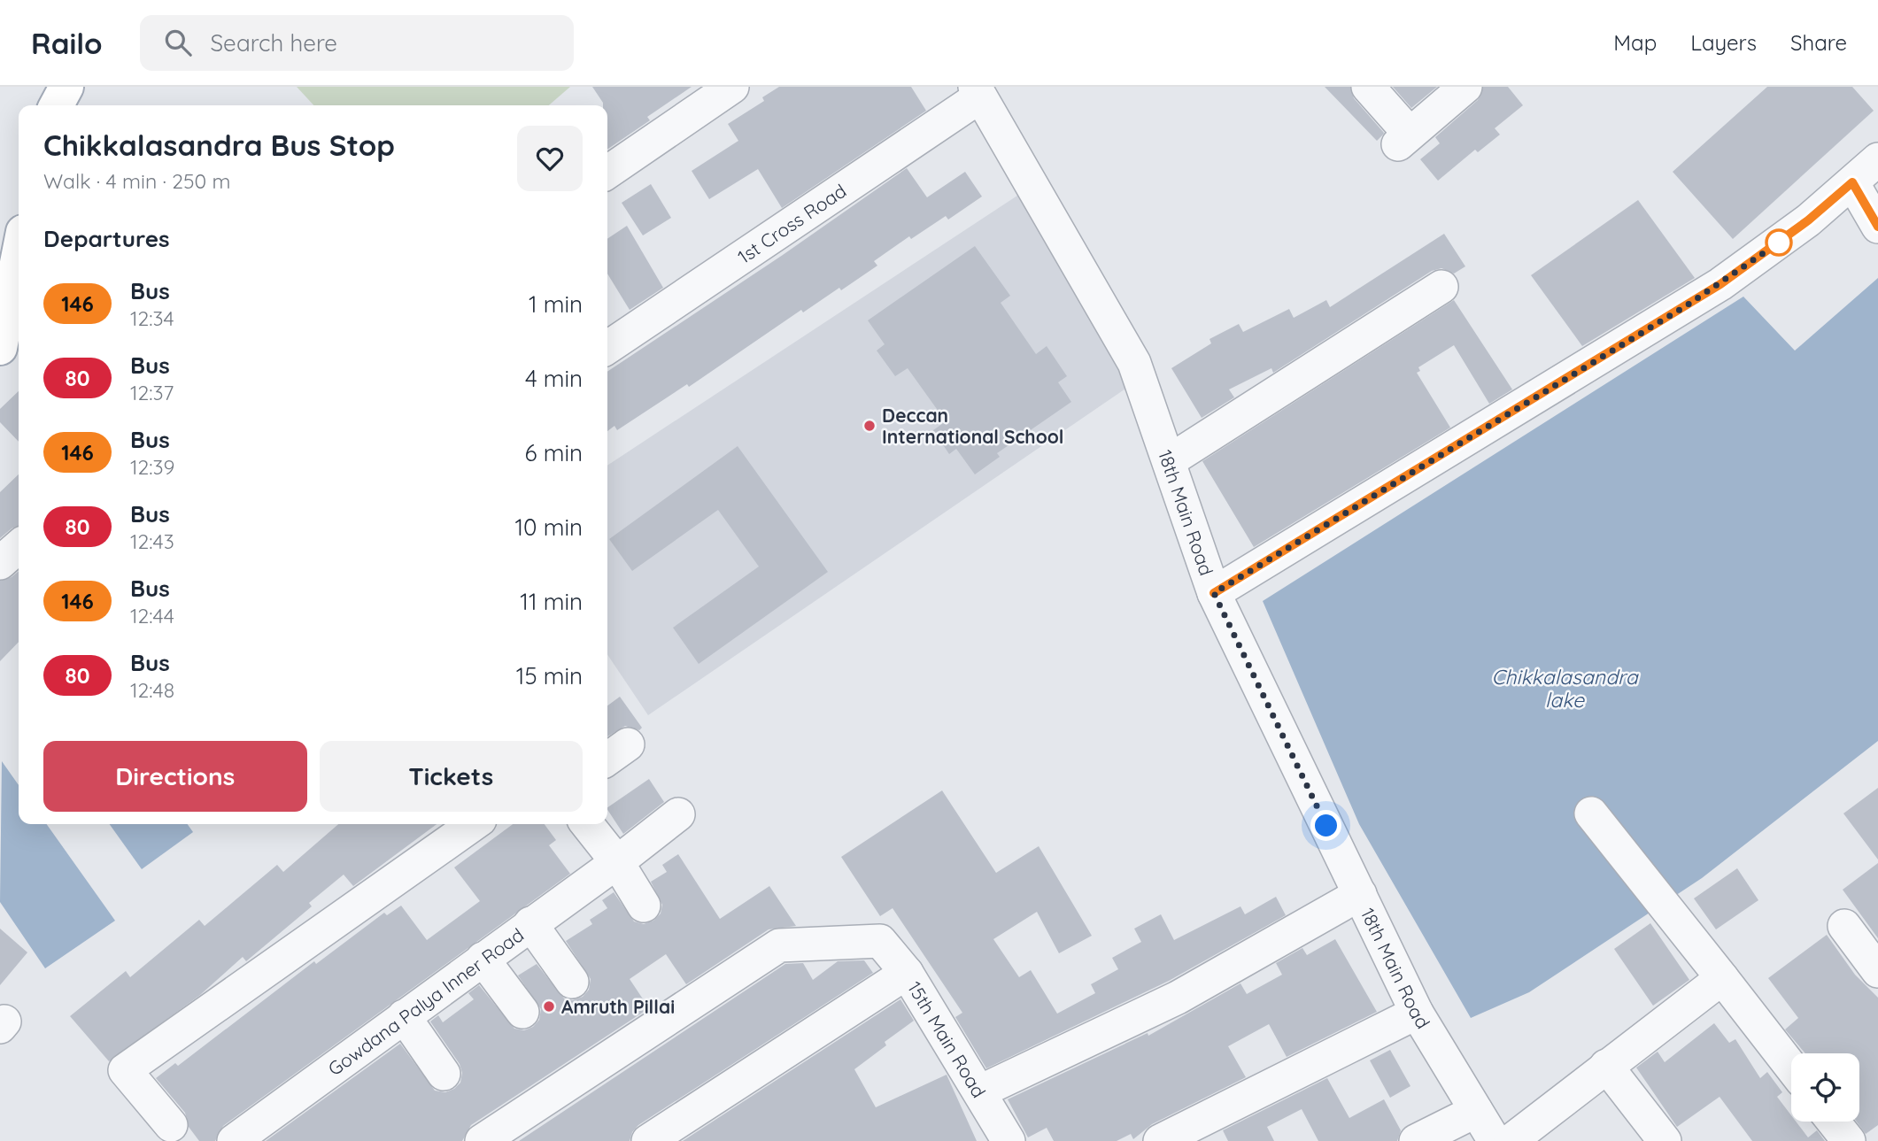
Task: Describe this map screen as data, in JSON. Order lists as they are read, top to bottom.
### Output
{
  "streets": {
    "street": [
      "1st Cross Road",
      "18th Main Road",
      "Gowdana Palya Inner Road",
      "15th Main Road"
    ]
  },
  "crossings": [
    ["1st Cross Road", "18th Main Road"]
  ],
  "water": ["Chikkalasandra lake"],
  "places": ["Deccan International School", "Amruth Pillai"],
  "lines": ["bus line 146"],
  "page": {
    "header": "Railo",
    "search": "Search here",
    "nav": ["Map", "Layers", "Share"],
    "heading": [
      ["Chikkalasandra Bus Stop", "Walk · 4 min · 250 m"],
      "Departures"
    ],
    "list": [
      {
        "mark": "146",
        "name": "Bus",
        "note": "12:34",
        "value": "1 min"
      },
      {
        "mark": "80",
        "name": "Bus",
        "note": "12:37",
        "value": "4 min"
      },
      {
        "mark": "146",
        "name": "Bus",
        "note": "12:39",
        "value": "6 min"
      },
      {
        "mark": "80",
        "name": "Bus",
        "note": "12:43",
        "value": "10 min"
      },
      {
        "mark": "146",
        "name": "Bus",
        "note": "12:44",
        "value": "11 min"
      },
      {
        "mark": "80",
        "name": "Bus",
        "note": "12:48",
        "value": "15 min"
      }
    ],
    "buttons": ["Directions", "Tickets"]
  }
}
